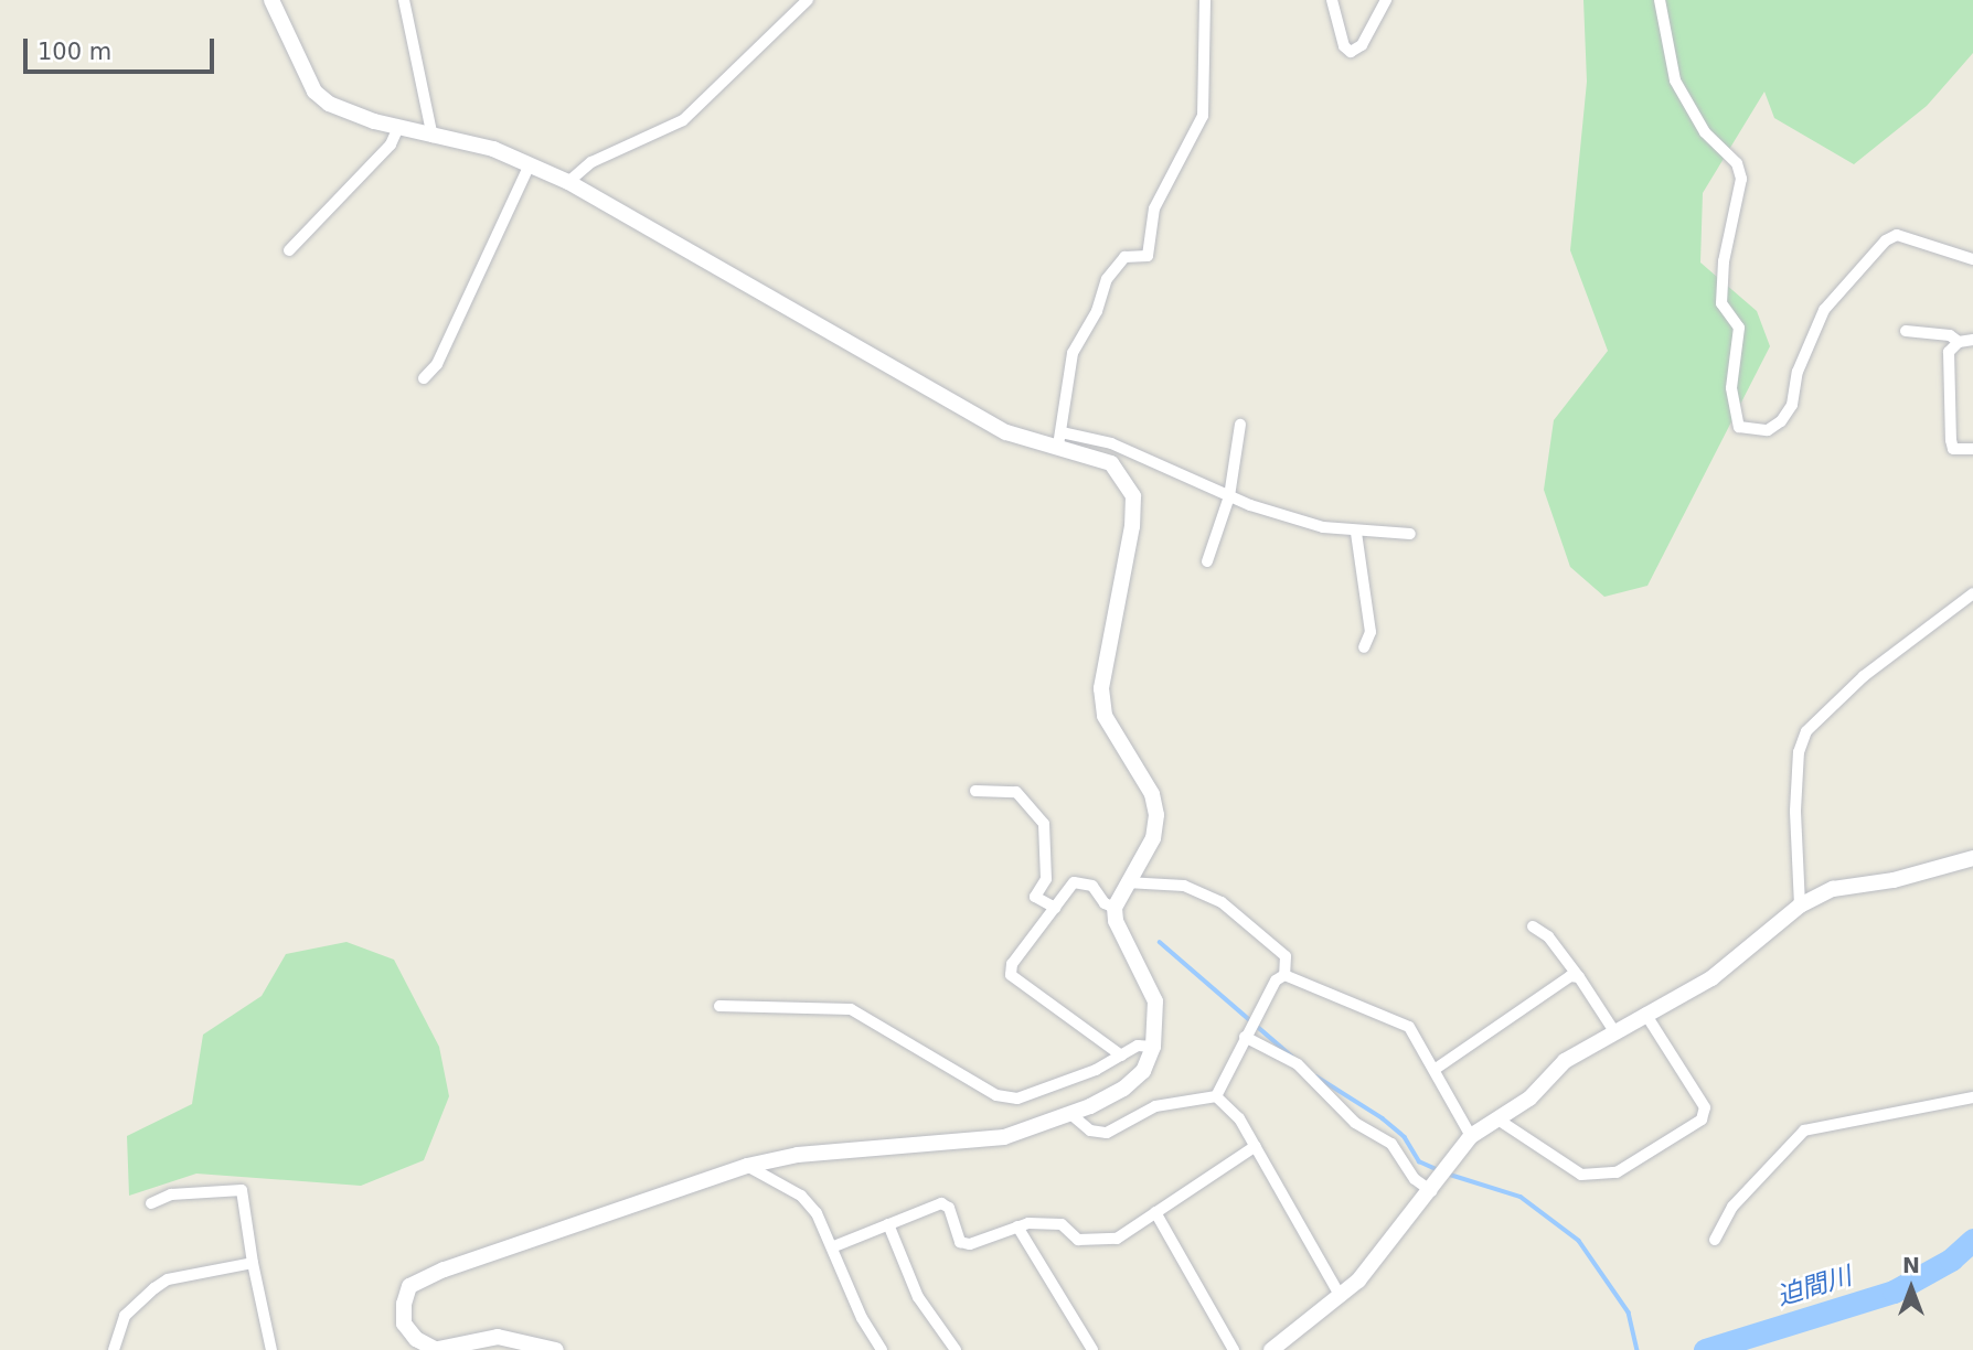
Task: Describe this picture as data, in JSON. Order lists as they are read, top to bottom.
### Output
{
  "water": ["迫間川"],
  "scale_bar": "100 m",
  "north": "top"
}
